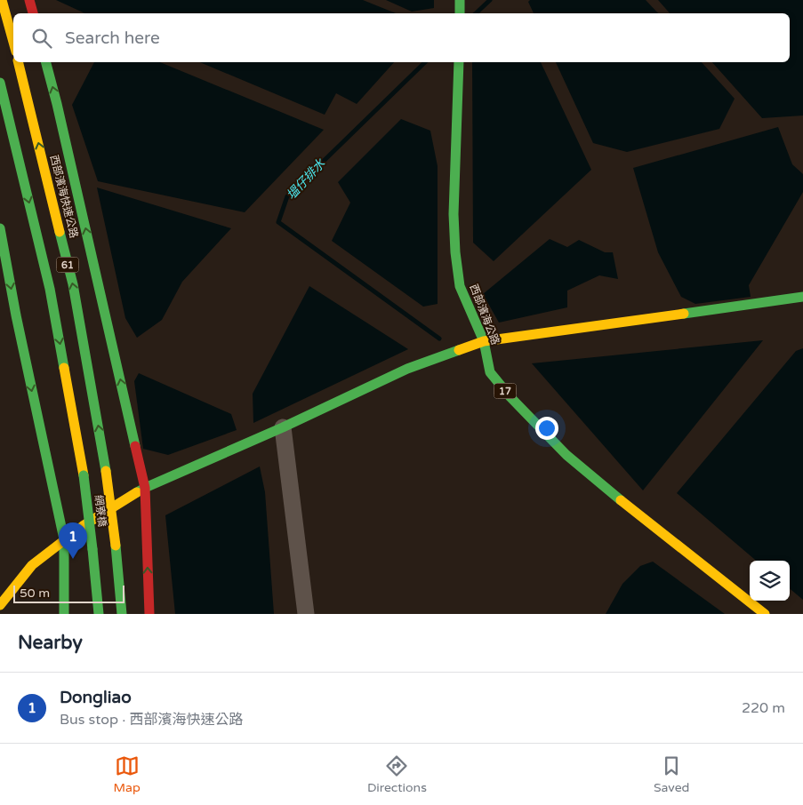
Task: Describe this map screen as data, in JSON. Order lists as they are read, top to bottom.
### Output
{
  "streets": {
    "main road": [
      "西部濱海快速公路",
      "61",
      "西部濱海公路",
      "17",
      "網寮橋"
    ]
  },
  "crossings": [
    ["西部濱海快速公路", "網寮橋"]
  ],
  "water": ["塭仔排水"],
  "scale_bar": "50 m",
  "page": {
    "search": "Search here",
    "pins": "1",
    "scale": "50 m",
    "heading": "Nearby",
    "list": [
      {
        "mark": "1",
        "name": "Dongliao",
        "note": "Bus stop · 西部濱海快速公路",
        "value": "220 m"
      }
    ],
    "nav": ["Map", "Directions", "Saved"]
  }
}
